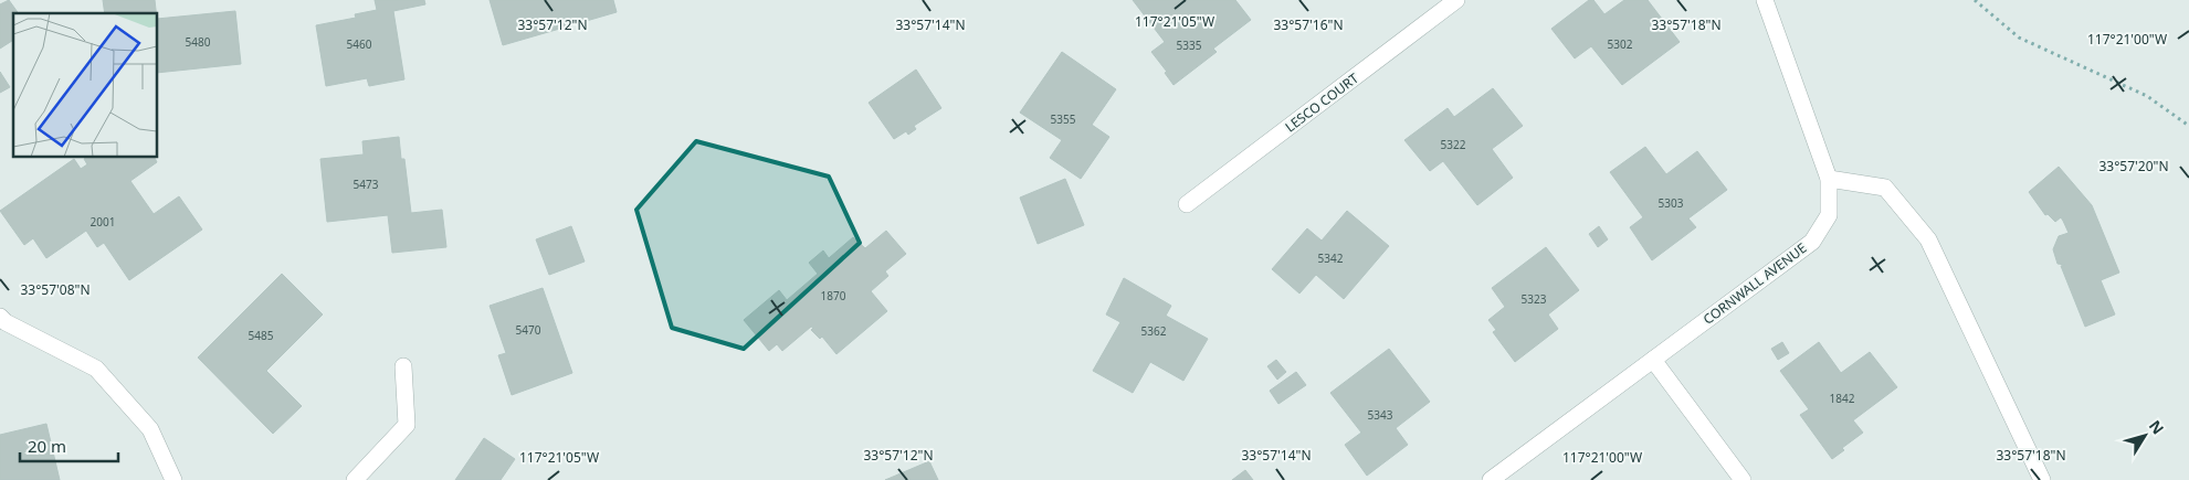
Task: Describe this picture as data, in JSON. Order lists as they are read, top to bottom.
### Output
{
  "streets": {
    "street": ["LESCO COURT", "CORNWALL AVENUE"]
  },
  "house_numbers": [
    "5480",
    "5460",
    "5302",
    "5335",
    "5355",
    "5322",
    "5473",
    "5303",
    "2001",
    "5342",
    "1870",
    "5323",
    "5470",
    "5362",
    "5485",
    "1842",
    "5343"
  ],
  "scale_bar": "20 m",
  "north": "top right",
  "coordinates": [
    "117°21'05\"W",
    "33°57'12\"N",
    "33°57'14\"N",
    "33°57'16\"N",
    "33°57'18\"N",
    "117°21'00\"W",
    "33°57'20\"N",
    "33°57'08\"N"
  ]
}
